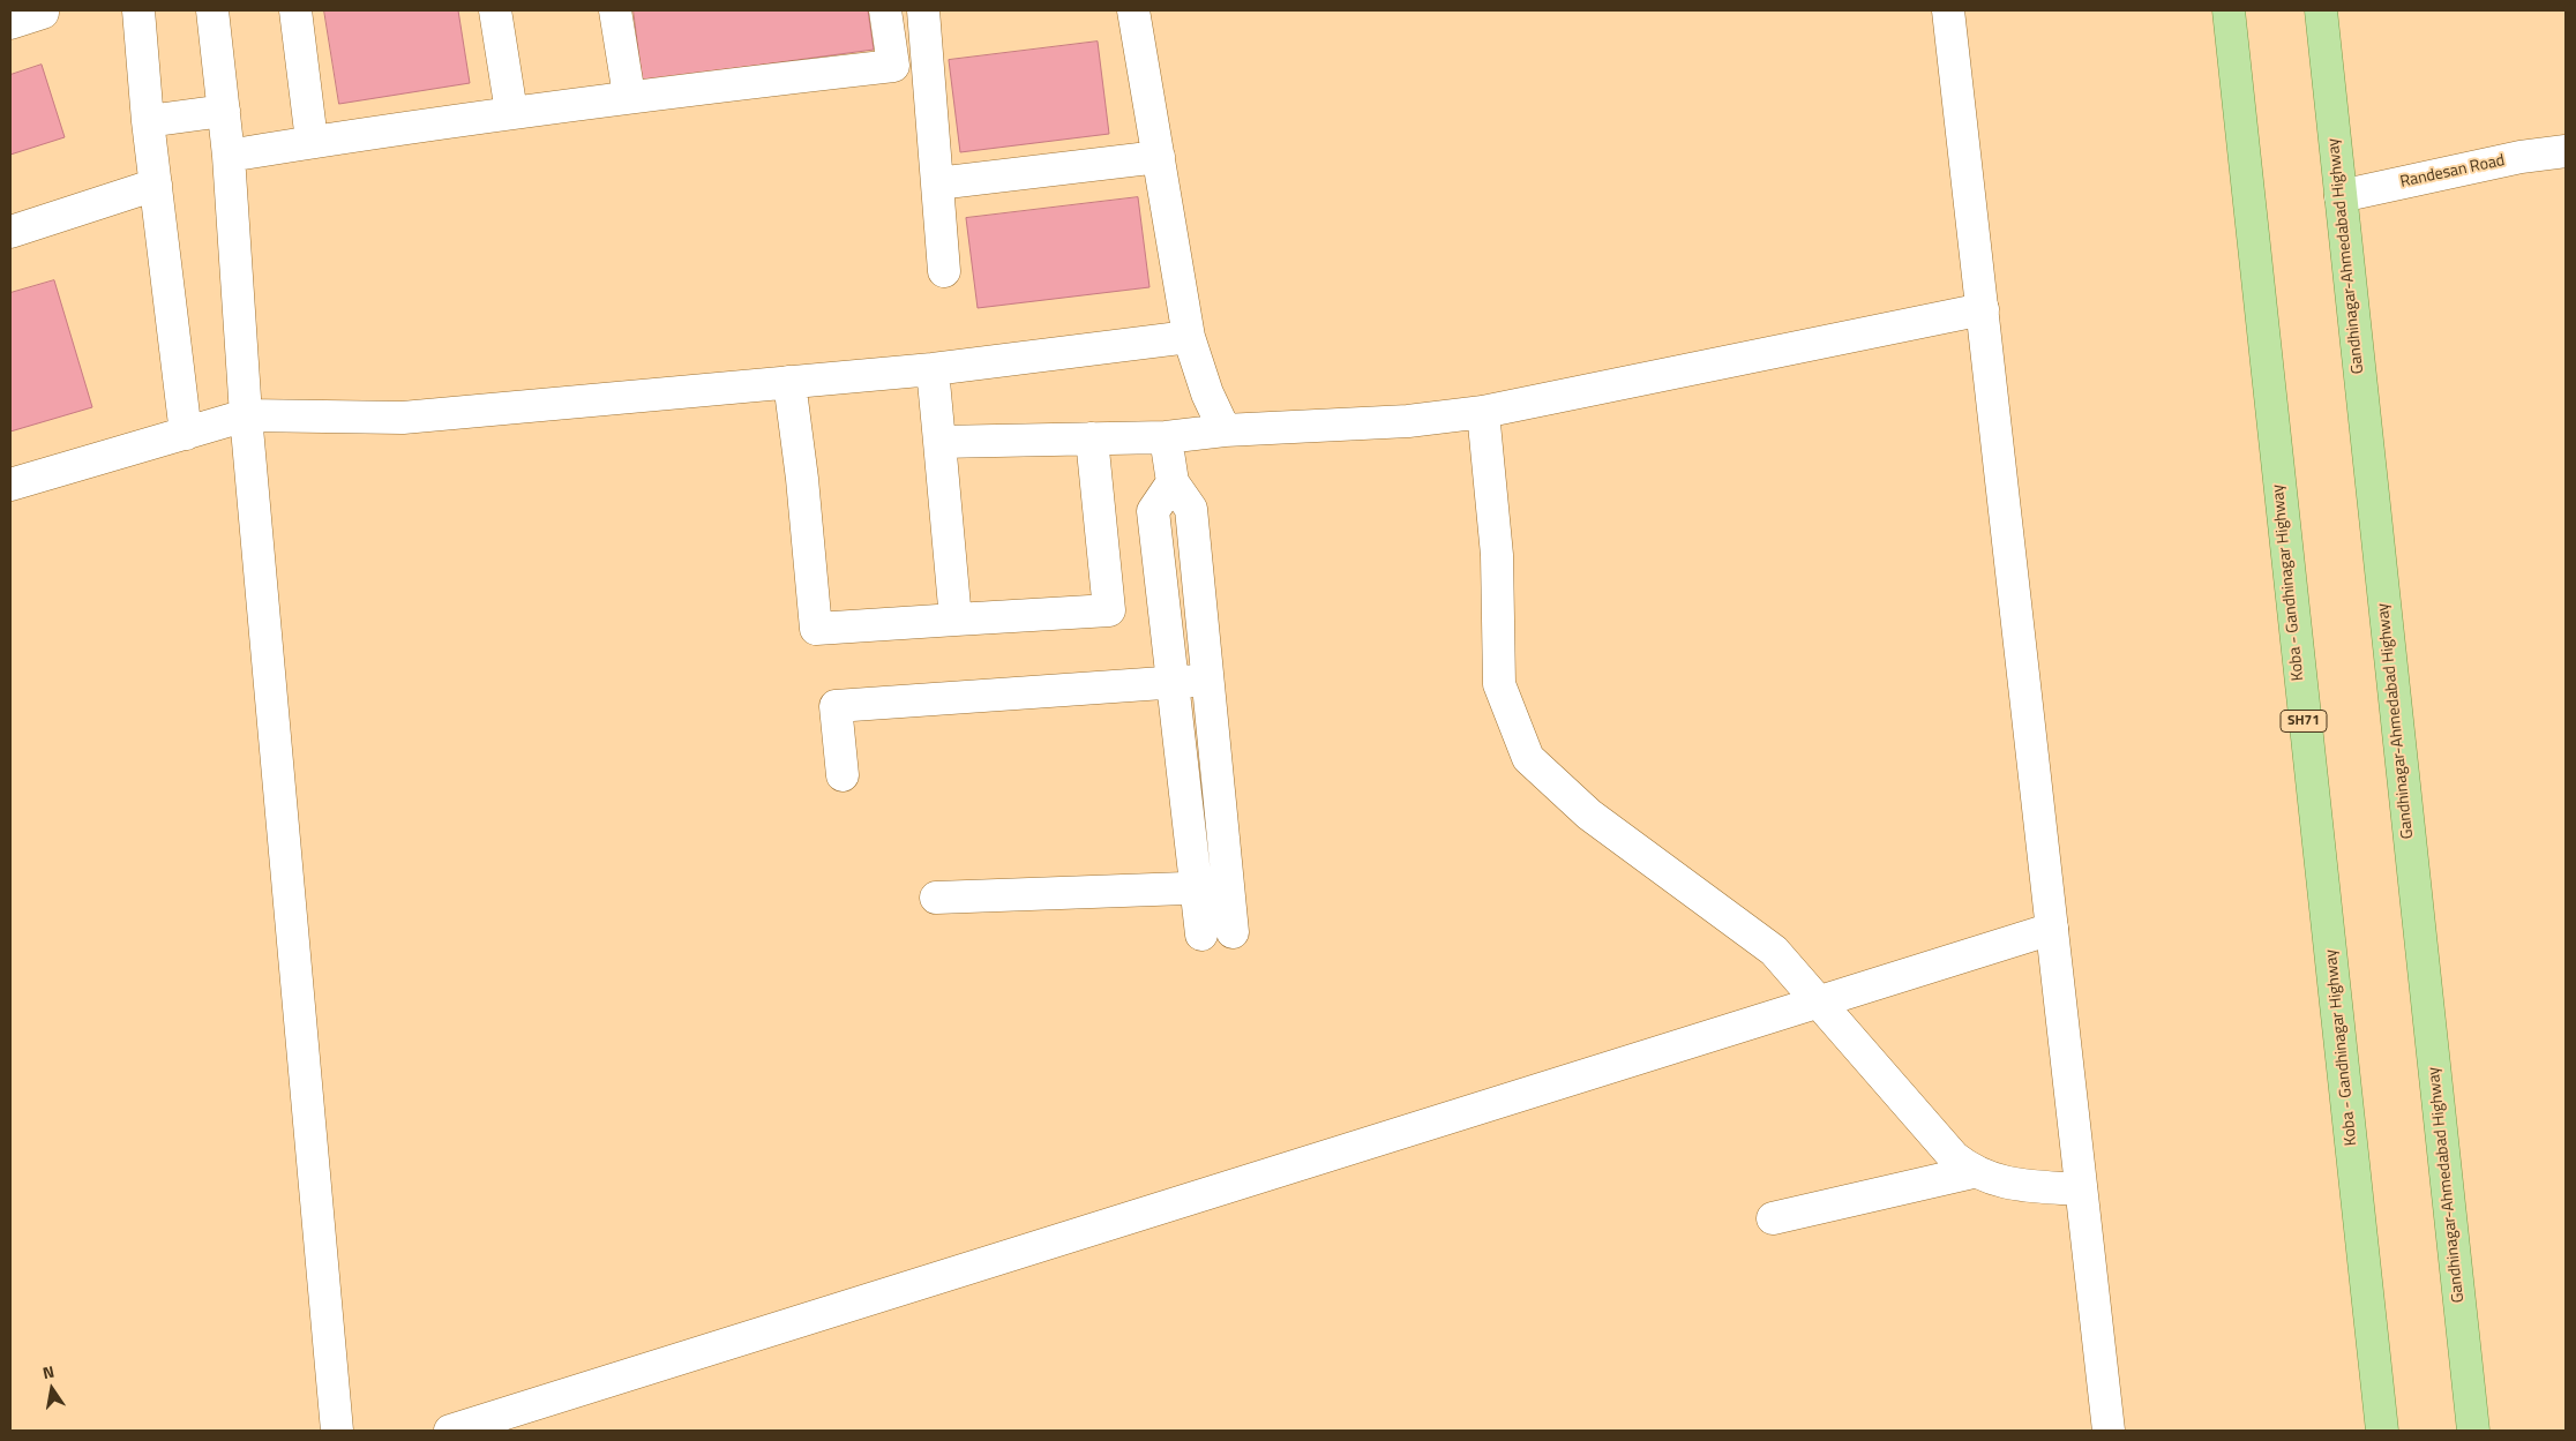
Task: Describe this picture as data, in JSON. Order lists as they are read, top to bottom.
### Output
{
  "streets": {
    "main road": ["Gandhinagar-Ahmedabad Highway", "Koba - Gandhinagar Highway", "SH71"],
    "street": ["Randesan Road"]
  },
  "crossings": [
    ["Randesan Road", "Gandhinagar-Ahmedabad Highway"]
  ],
  "north": "top"
}
